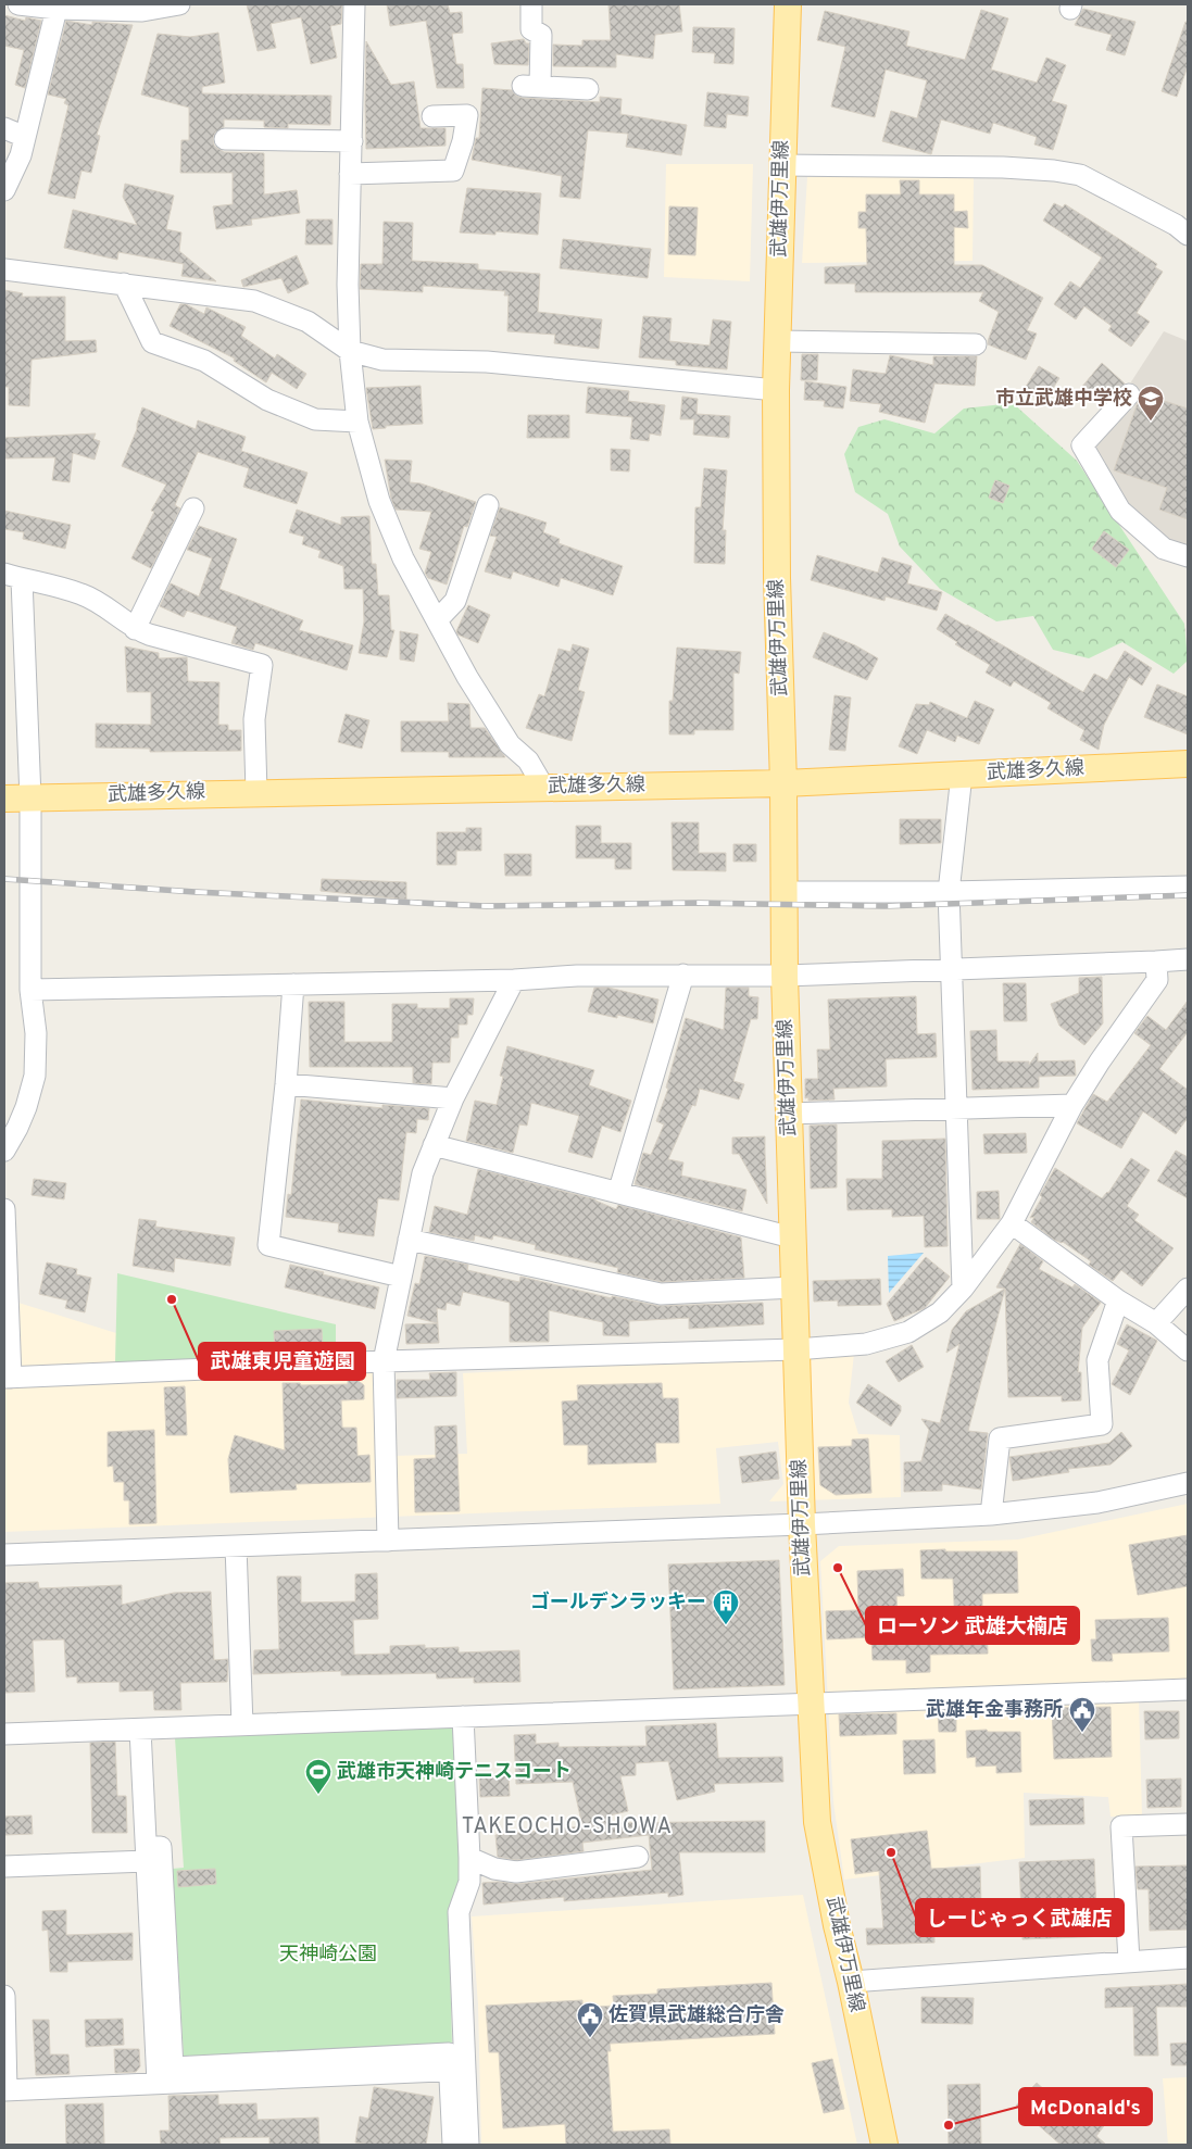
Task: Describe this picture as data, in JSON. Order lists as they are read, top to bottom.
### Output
{
  "streets": {
    "main road": ["武雄伊万里線", "武雄多久線"]
  },
  "crossings": [
    ["武雄伊万里線", "武雄多久線"]
  ],
  "districts": ["TAKEOCHO-SHOWA"],
  "parks": ["天神崎公園"],
  "places": {
    "school or university": ["市立武雄中学校"],
    "other": [
      "武雄東児童遊園",
      "ローソン 武雄大楠店",
      "しーじゃっく武雄店",
      "McDonald's"
    ],
    "building": ["ゴールデンラッキー"],
    "public building": ["武雄年金事務所", "佐賀県武雄総合庁舎"],
    "sports": ["武雄市天神崎テニスコート"]
  }
}
